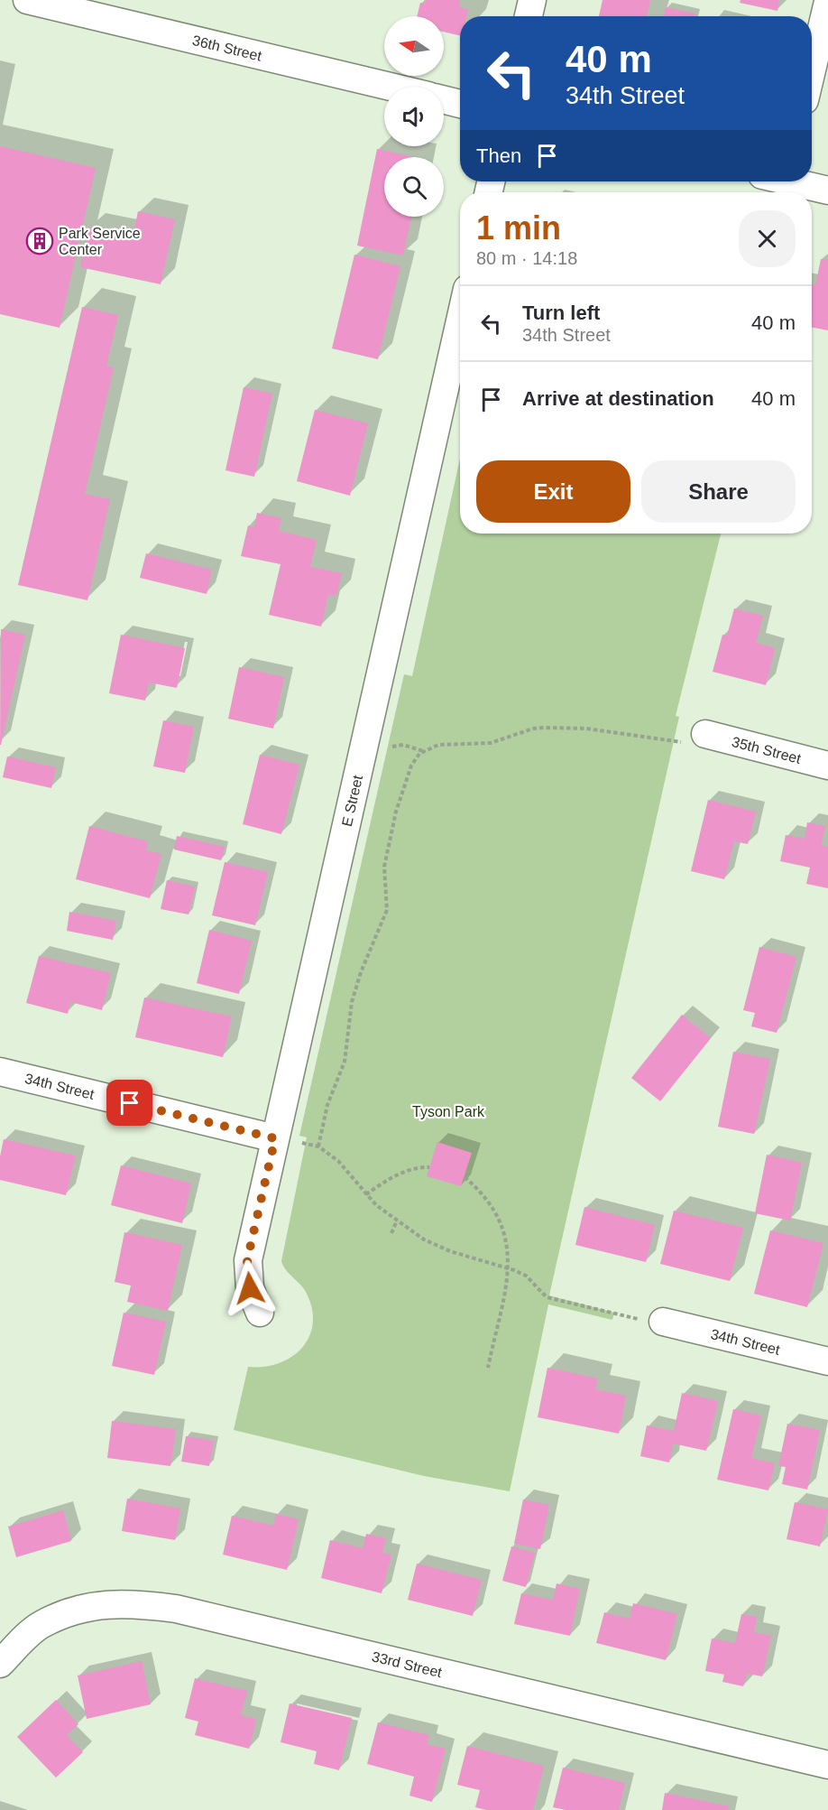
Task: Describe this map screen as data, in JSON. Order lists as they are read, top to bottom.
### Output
{
  "streets": {
    "street": [
      "36th Street",
      "35th Street",
      "E Street",
      "34th Street",
      "33rd Street"
    ]
  },
  "crossings": [
    ["E Street", "34th Street"]
  ],
  "parks": ["Tyson Park"],
  "places": {
    "building": ["Park Service Center"]
  },
  "north": "left",
  "page": {
    "turn": ["40 m", "34th Street"],
    "then": "Then",
    "heading": ["1 min", "80 m · 14:18"],
    "list": [
      {
        "name": "Turn left",
        "note": "34th Street",
        "value": "40 m"
      },
      {
        "name": "Arrive at destination",
        "value": "40 m"
      }
    ],
    "buttons": ["Exit", "Share"]
  }
}
